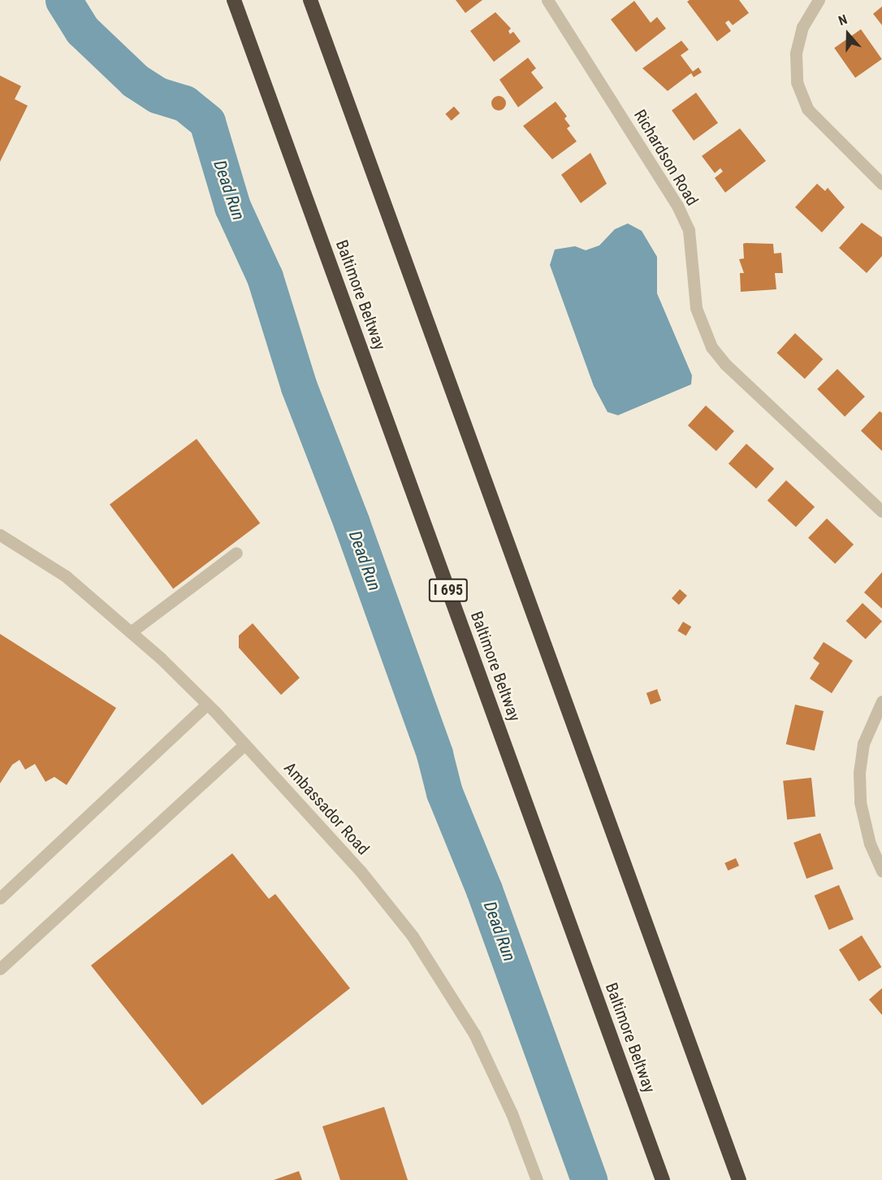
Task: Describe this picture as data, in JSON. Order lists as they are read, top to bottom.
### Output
{
  "streets": {
    "highway": ["Baltimore Beltway", "I 695"],
    "street": ["Richardson Road", "Ambassador Road"]
  },
  "water": ["Dead Run"],
  "north": "top"
}
